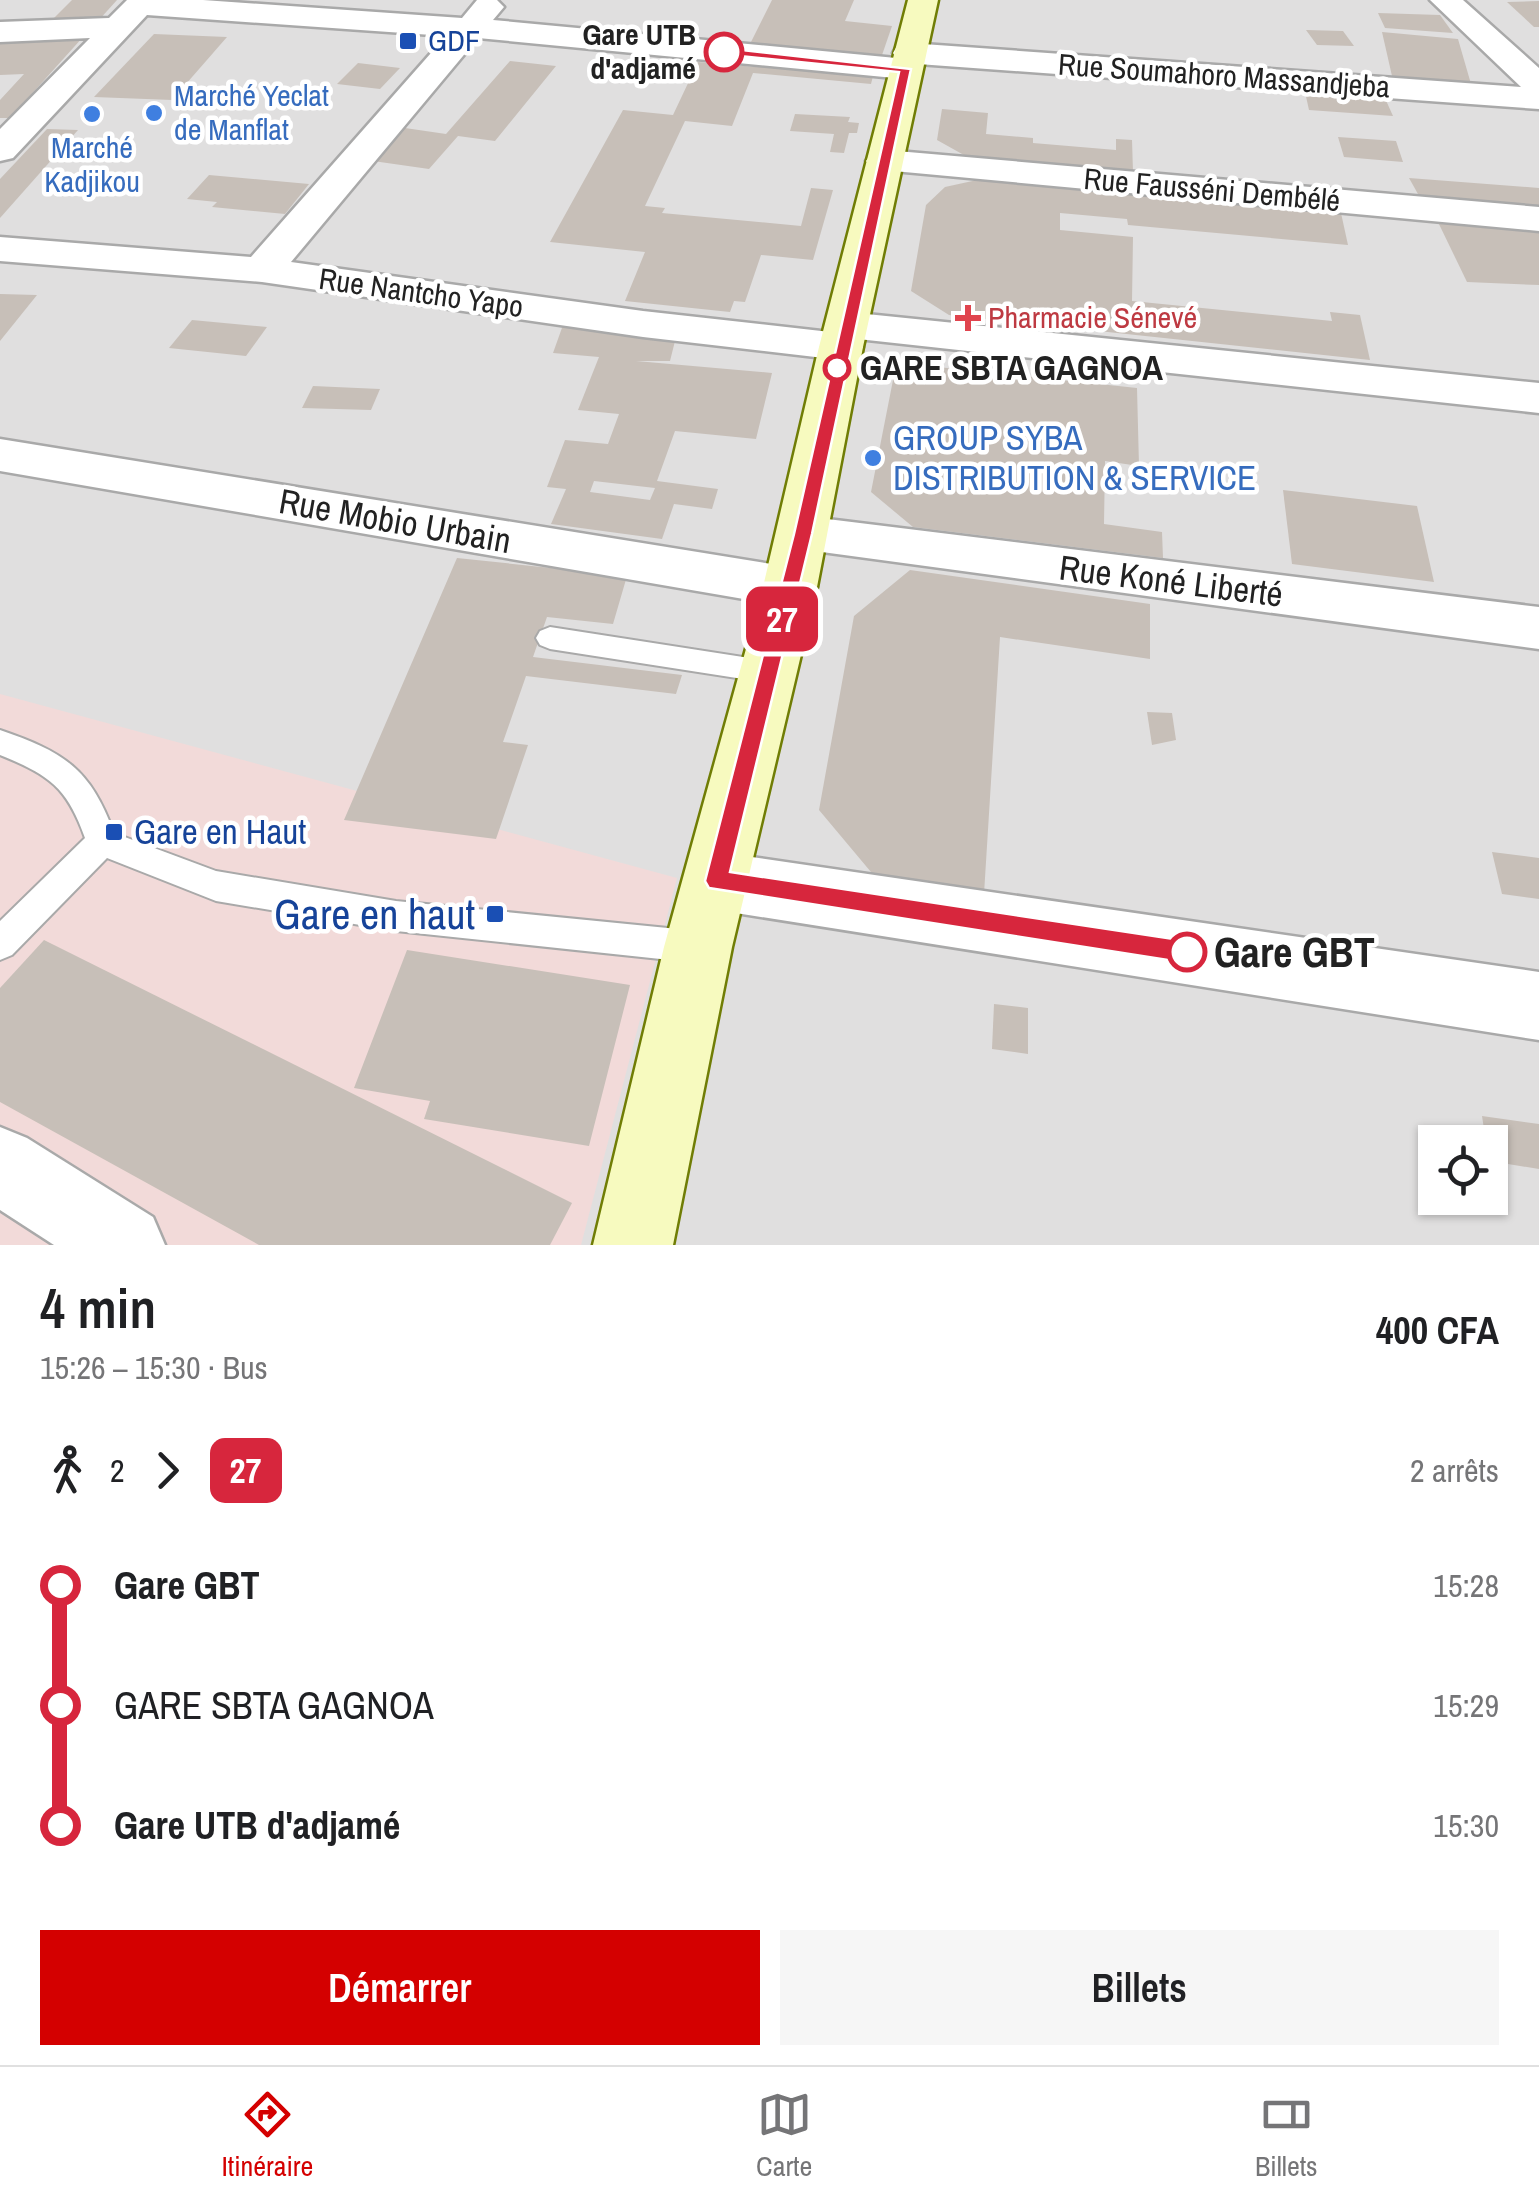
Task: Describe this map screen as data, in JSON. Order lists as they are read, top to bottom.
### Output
{
  "streets": {
    "street": [
      "Rue Soumahoro Massandjeba",
      "Rue Fausséni Dembélé",
      "Rue Nantcho Yapo",
      "Rue Mobio Urbain",
      "Rue Koné Liberté"
    ]
  },
  "places": {
    "transit": ["GDF", "Gare en Haut", "Gare en haut"],
    "other": [
      "Gare UTB d'adjamé",
      "Marché Yeclat de Manflat",
      "Marché Kadjikou",
      "GARE SBTA GAGNOA",
      "GROUP SYBA DISTRIBUTION & SERVICE",
      "Gare GBT"
    ],
    "health": ["Pharmacie Sénevé"]
  },
  "lines": ["bus line 27"],
  "page": {
    "on_map": "27",
    "heading": ["4 min", "15:26 – 15:30 · Bus", "400 CFA"],
    "legs": ["2", "27", "2 arrêts"],
    "list": [
      {
        "name": "Gare GBT",
        "value": "15:28"
      },
      {
        "name": "GARE SBTA GAGNOA",
        "value": "15:29"
      },
      {
        "name": "Gare UTB d'adjamé",
        "value": "15:30"
      }
    ],
    "buttons": ["Démarrer", "Billets"],
    "tabs": ["Itinéraire", "Carte", "Billets"]
  }
}
